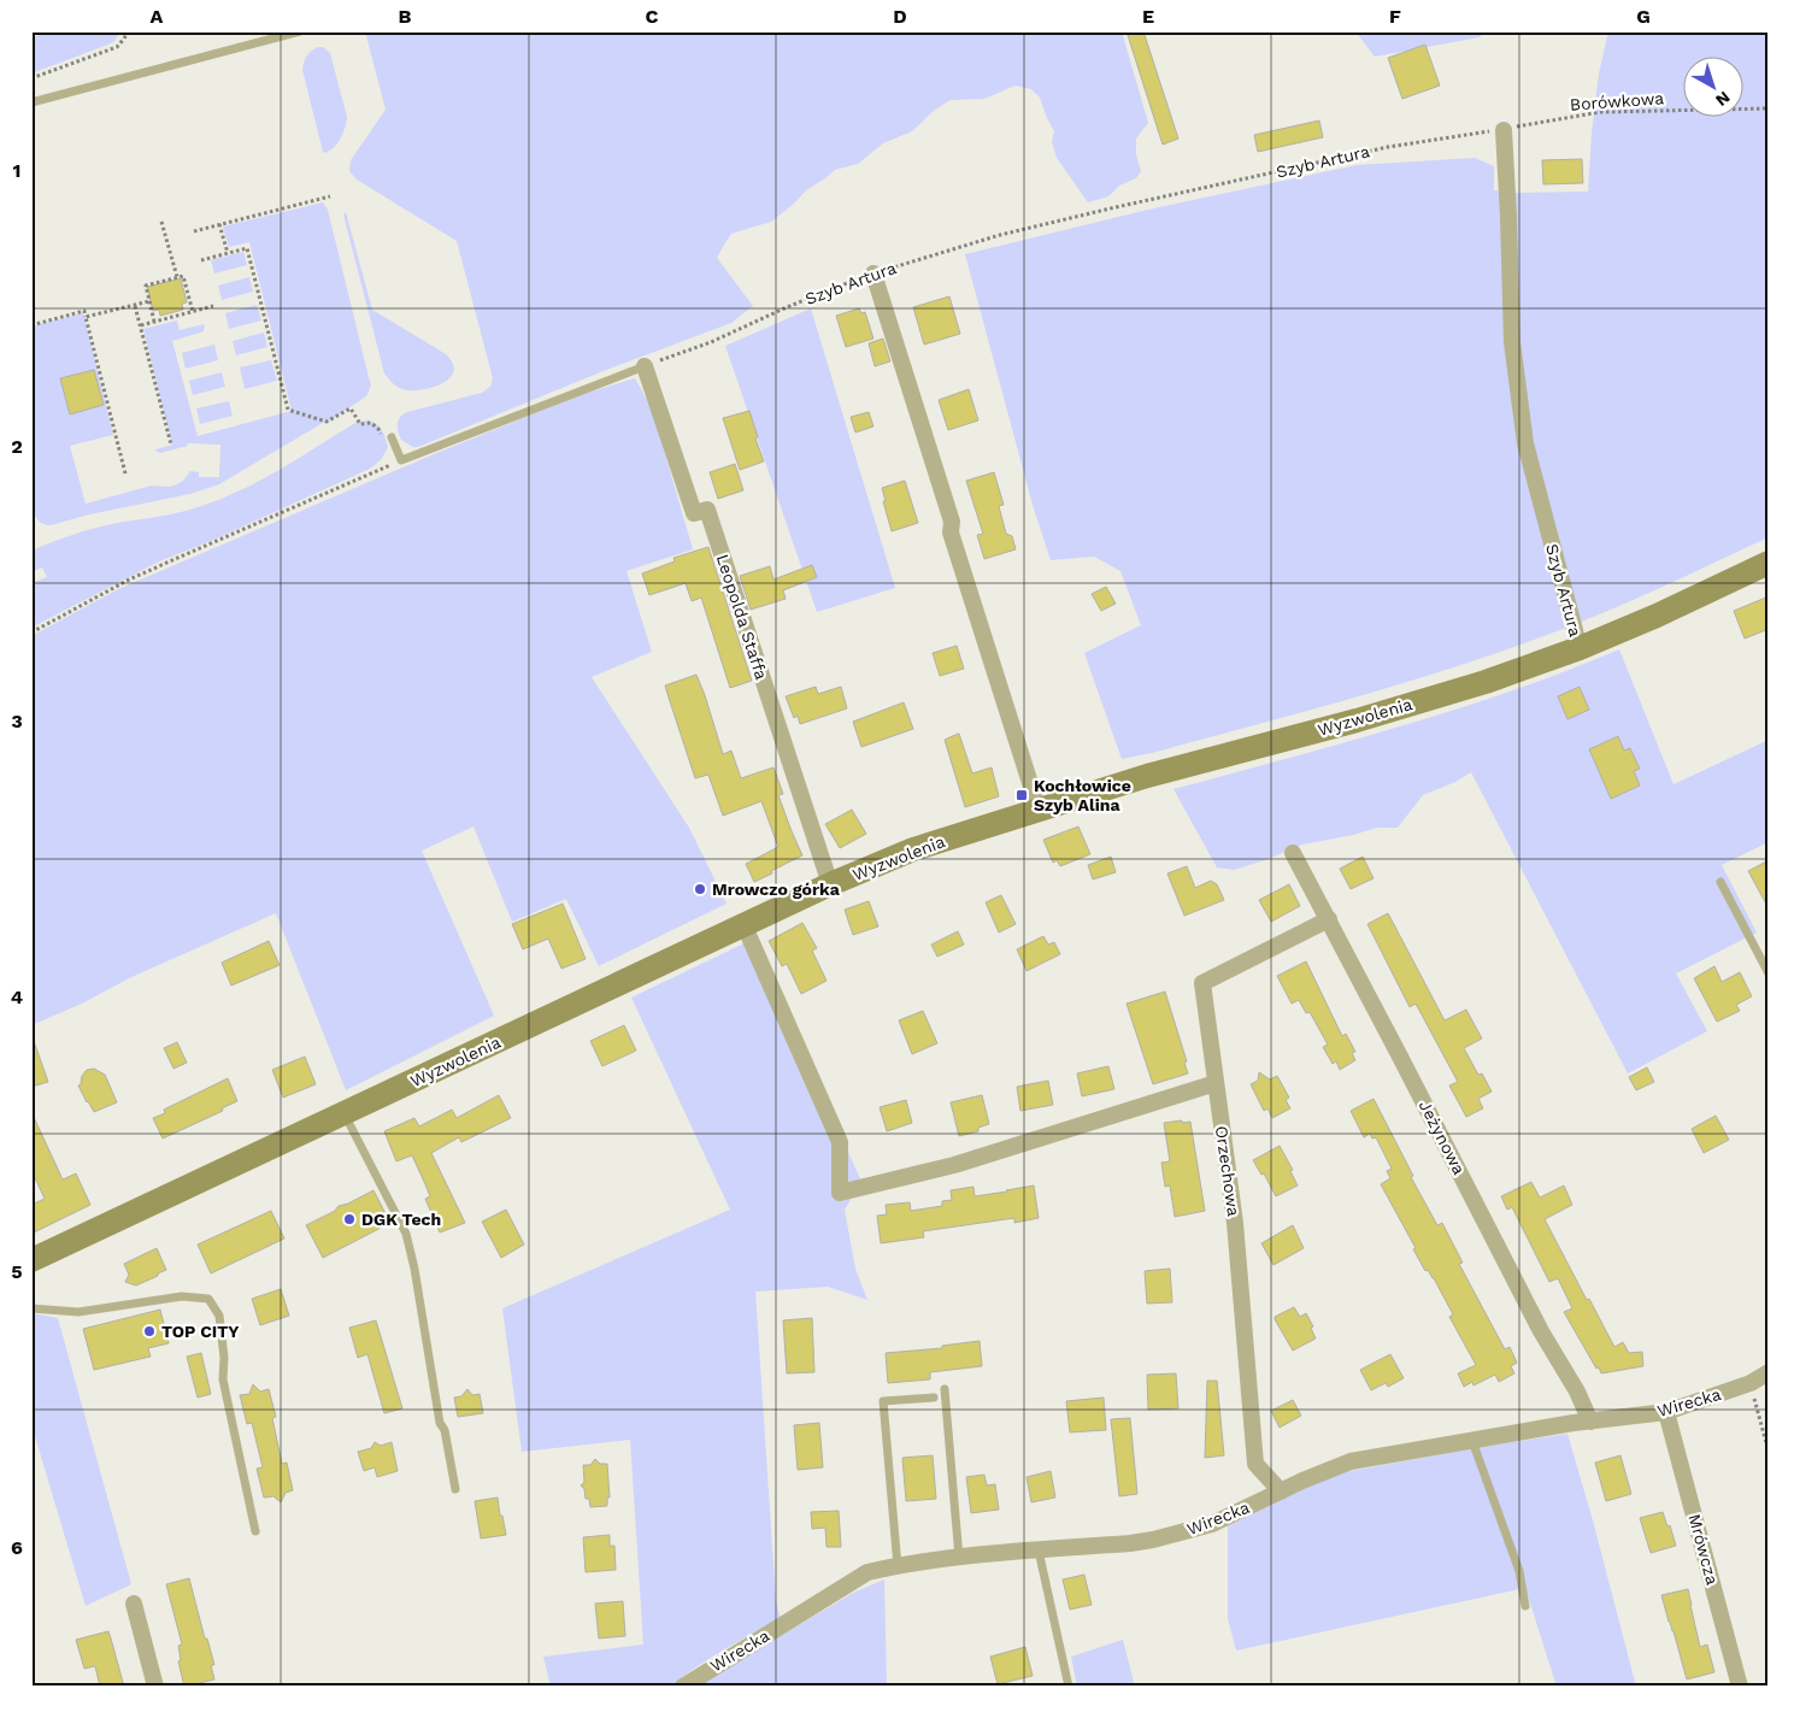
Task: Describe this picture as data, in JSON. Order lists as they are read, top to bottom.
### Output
{
  "streets": {
    "street": [
      "Szyb Artura",
      "Leopolda Staffa",
      "Wyzwolenia",
      "Jeżynowa",
      "Orzechowa",
      "Wirecka",
      "Mrówcza"
    ],
    "path": ["Borówkowa"]
  },
  "crossings": [
    ["Borówkowa", "Szyb Artura"],
    ["Szyb Artura", "Leopolda Staffa"],
    ["Szyb Artura", "Wyzwolenia"],
    ["Leopolda Staffa", "Wyzwolenia"],
    ["Jeżynowa", "Orzechowa"],
    ["Jeżynowa", "Wirecka"],
    ["Orzechowa", "Wirecka"],
    ["Wirecka", "Mrówcza"]
  ],
  "places": {
    "transit": ["Kochłowice Szyb Alina"],
    "other": ["Mrowczo górka", "DGK Tech", "TOP CITY"]
  },
  "north": "bottom right",
  "grid": {
    "columns": [
      "A",
      "B",
      "C",
      "D",
      "E",
      "F",
      "G"
    ],
    "rows": [
      "1",
      "2",
      "3",
      "4",
      "5",
      "6"
    ]
  }
}
